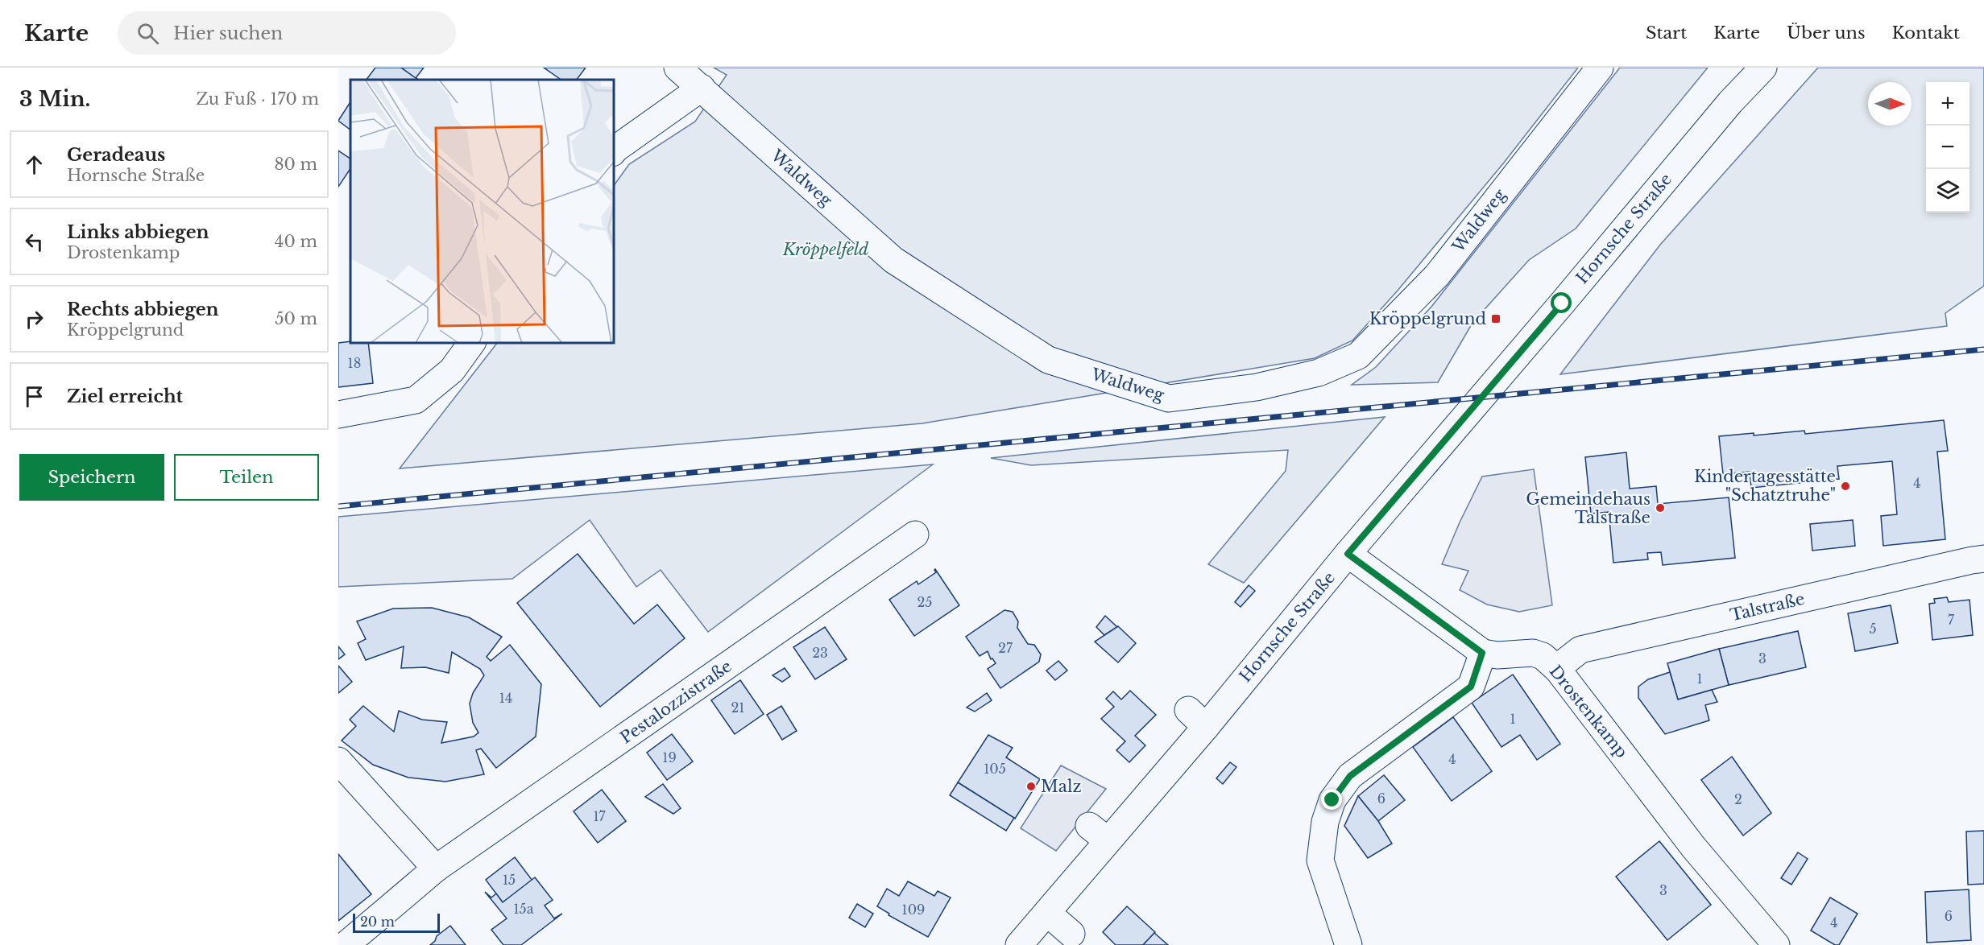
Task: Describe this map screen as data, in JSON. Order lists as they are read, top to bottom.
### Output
{
  "streets": {
    "street": [
      "Waldweg",
      "Hornsche Straße",
      "Talstraße",
      "Pestalozzistraße",
      "Drostenkamp"
    ]
  },
  "crossings": [
    ["Talstraße", "Drostenkamp"]
  ],
  "parks": ["Kröppelfeld"],
  "places": {
    "transit": ["Kröppelgrund"],
    "other": ["Kindertagesstätte \"Schatztruhe\"", "Gemeindehaus Talstraße", "Malz"]
  },
  "house_numbers": [
    "18",
    "4",
    "25",
    "7",
    "5",
    "27",
    "23",
    "3",
    "1",
    "14",
    "21",
    "1",
    "19",
    "4",
    "105",
    "6",
    "2",
    "17",
    "15",
    "3",
    "15a",
    "109",
    "6",
    "4"
  ],
  "scale_bar": "20 m",
  "north": "right",
  "page": {
    "header": "Karte",
    "search": "Hier suchen",
    "nav": [
      "Start",
      "Karte",
      "Über uns",
      "Kontakt"
    ],
    "heading": ["3 Min.", "Zu Fuß · 170 m"],
    "map_buttons": ["+", "−"],
    "list": [
      ["Geradeaus", "Hornsche Straße", "80 m"],
      ["Links abbiegen", "Drostenkamp", "40 m"],
      ["Rechts abbiegen", "Kröppelgrund", "50 m"],
      "Ziel erreicht"
    ],
    "buttons": ["Speichern", "Teilen"],
    "scale": "20 m"
  }
}
